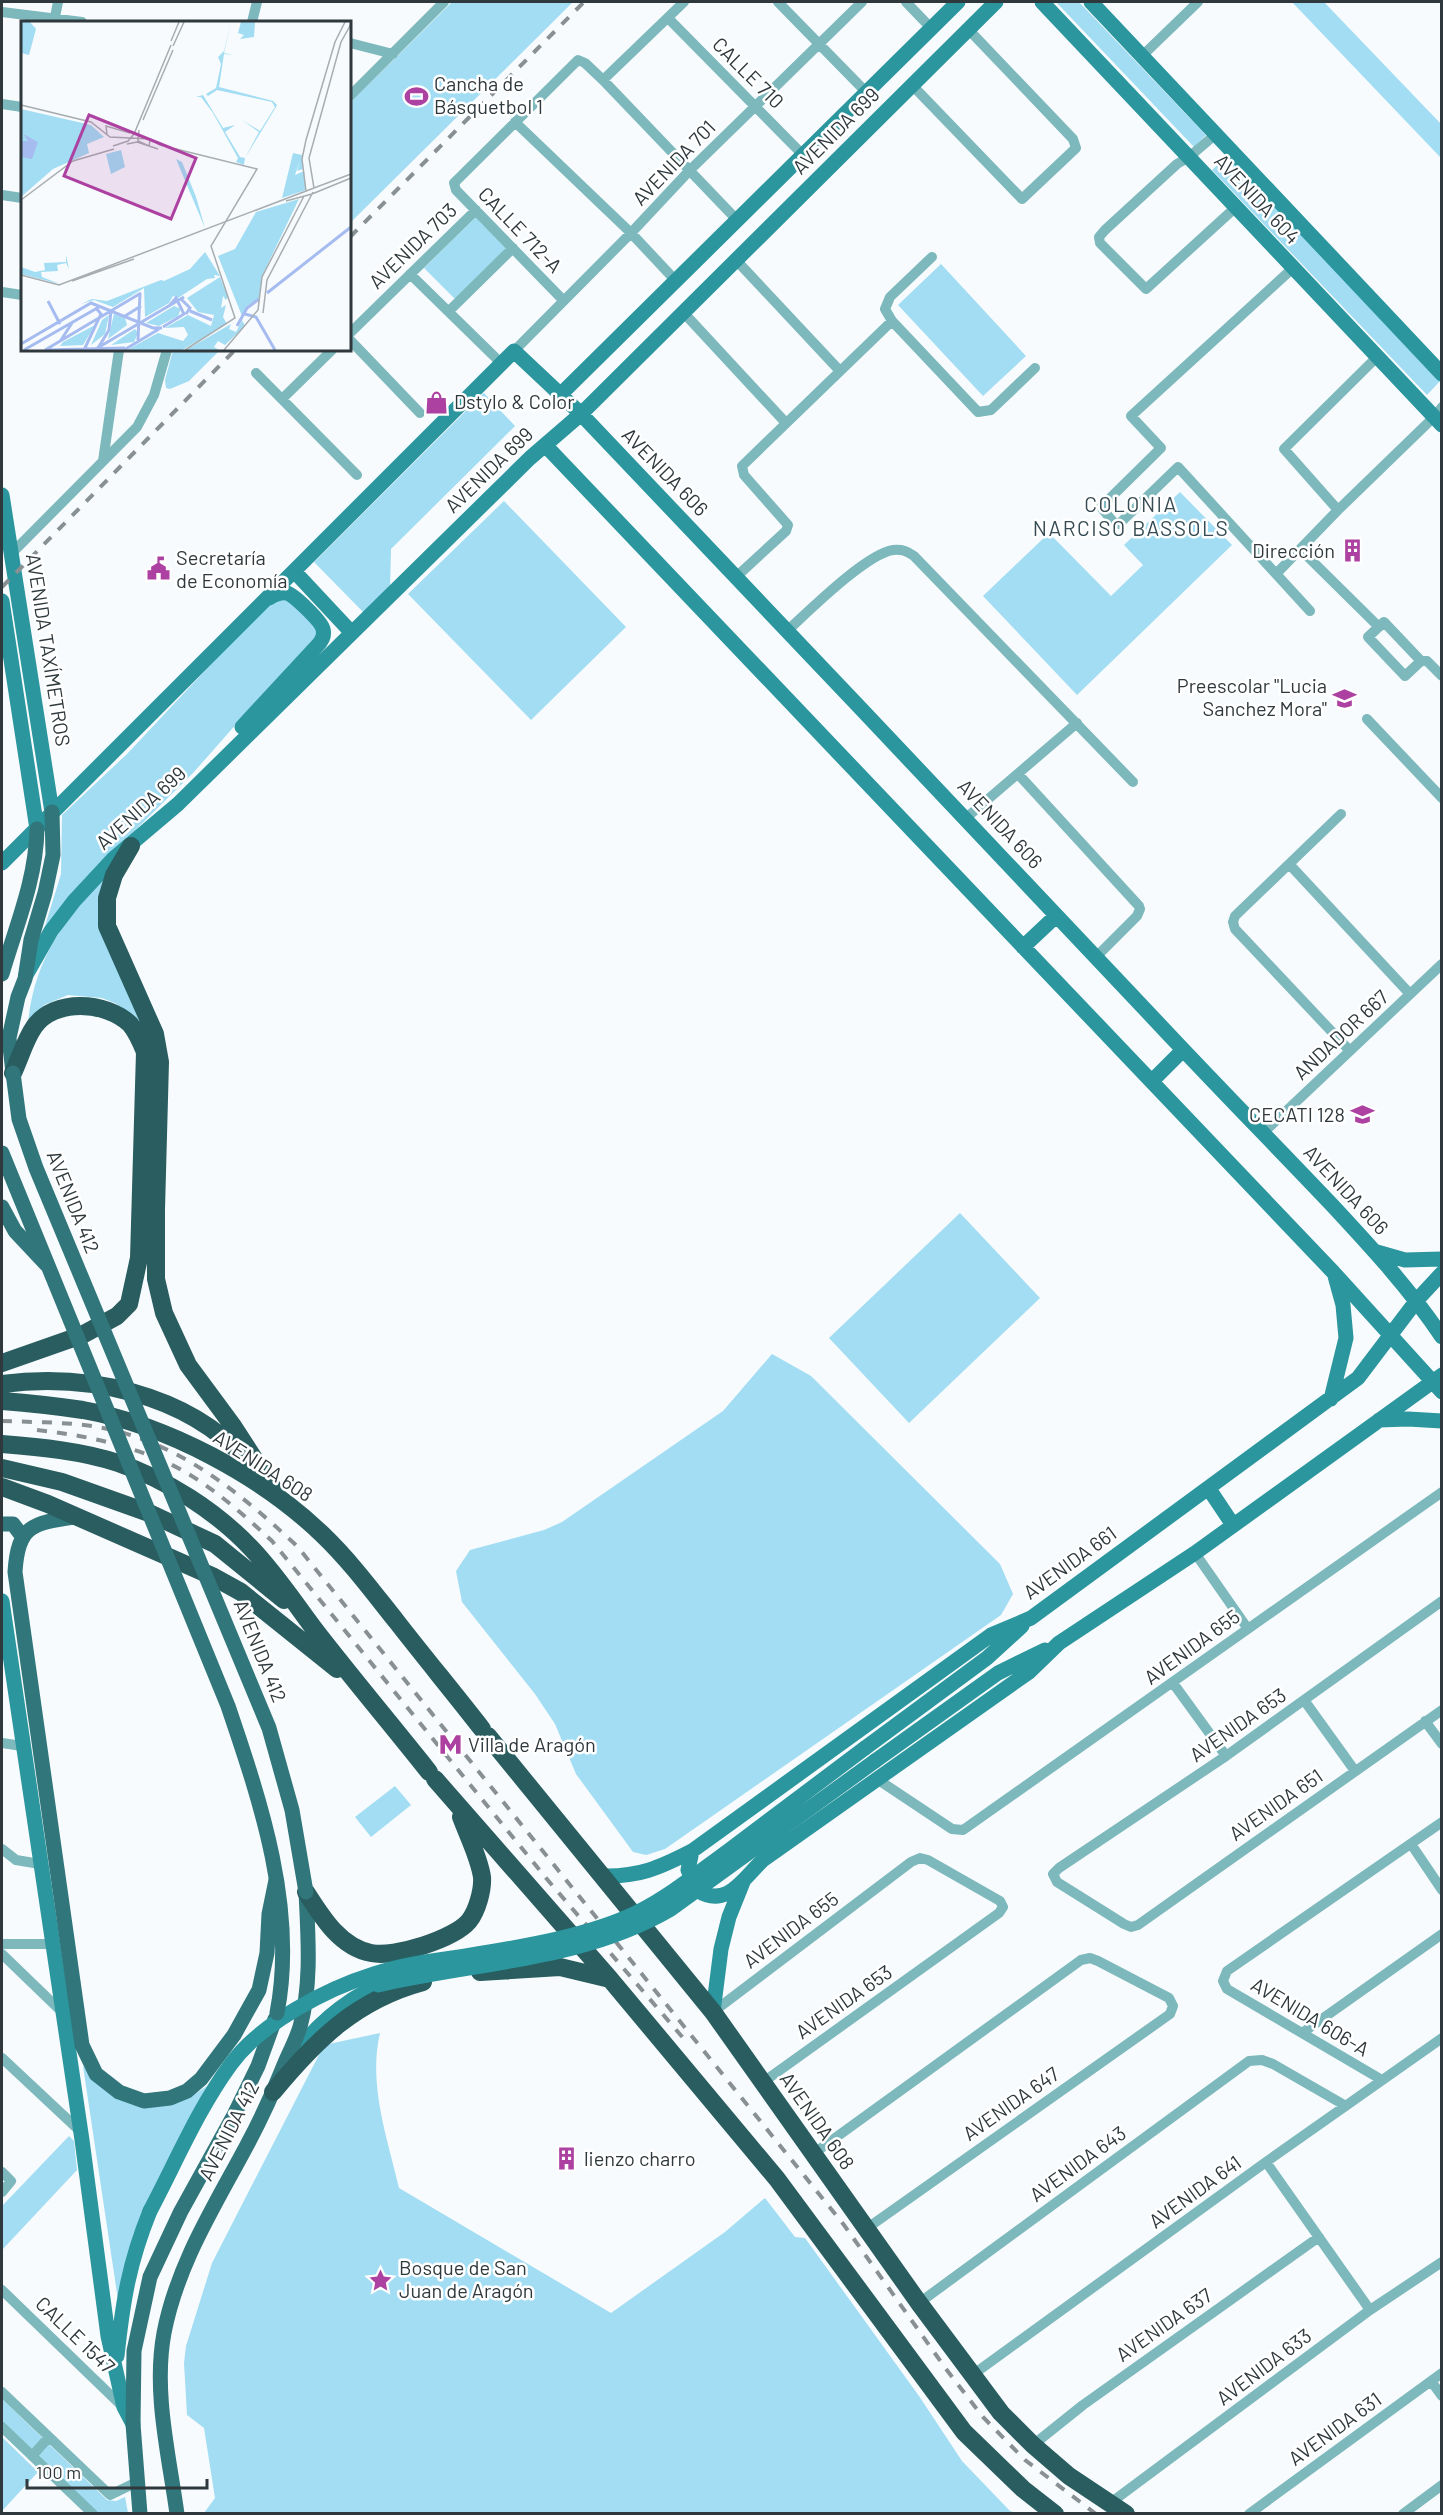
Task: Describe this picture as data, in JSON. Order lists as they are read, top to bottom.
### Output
{
  "streets": {
    "highway": ["AVENIDA 608"],
    "main road": ["AVENIDA 412"],
    "street": [
      "CALLE 710",
      "AVENIDA 699",
      "AVENIDA 701",
      "AVENIDA 604",
      "CALLE 712-A",
      "AVENIDA 703",
      "AVENIDA 606",
      "AVENIDA TAXÍMETROS",
      "ANDADOR 667",
      "AVENIDA 661",
      "AVENIDA 655",
      "AVENIDA 653",
      "AVENIDA 651",
      "AVENIDA 606-A",
      "AVENIDA 647",
      "AVENIDA 643",
      "AVENIDA 641",
      "AVENIDA 637",
      "CALLE 1547",
      "AVENIDA 633",
      "AVENIDA 631"
    ]
  },
  "crossings": [
    ["CALLE 710", "AVENIDA 699"],
    ["CALLE 710", "AVENIDA 701"],
    ["AVENIDA 699", "AVENIDA 606"],
    ["AVENIDA 699", "AVENIDA 412"],
    ["AVENIDA 701", "CALLE 712-A"],
    ["AVENIDA 701", "AVENIDA 606"],
    ["CALLE 712-A", "AVENIDA 703"],
    ["AVENIDA 606", "ANDADOR 667"],
    ["AVENIDA 606", "AVENIDA 661"],
    ["AVENIDA TAXÍMETROS", "AVENIDA 412"],
    ["AVENIDA 412", "CALLE 1547"],
    ["AVENIDA 608", "AVENIDA 661"],
    ["AVENIDA 608", "AVENIDA 655"],
    ["AVENIDA 608", "AVENIDA 653"],
    ["AVENIDA 608", "AVENIDA 647"],
    ["AVENIDA 608", "AVENIDA 643"],
    ["AVENIDA 608", "AVENIDA 641"],
    ["AVENIDA 608", "AVENIDA 637"],
    ["AVENIDA 608", "AVENIDA 633"],
    ["AVENIDA 655", "AVENIDA 653"],
    ["AVENIDA 653", "AVENIDA 651"],
    ["AVENIDA 606-A", "AVENIDA 641"],
    ["AVENIDA 643", "AVENIDA 641"]
  ],
  "districts": ["COLONIA NARCISO BASSOLS"],
  "places": {
    "sports": ["Cancha de Básquetbol 1"],
    "shop": ["Dstylo & Color"],
    "building": ["Dirección", "lienzo charro"],
    "public building": ["Secretaría de Economía"],
    "school or university": ["Preescolar \"Lucia Sanchez Mora\"", "CECATI 128"],
    "metro station": ["Villa de Aragón"],
    "place": ["Bosque de San Juan de Aragón"]
  },
  "scale_bar": "100 m"
}
